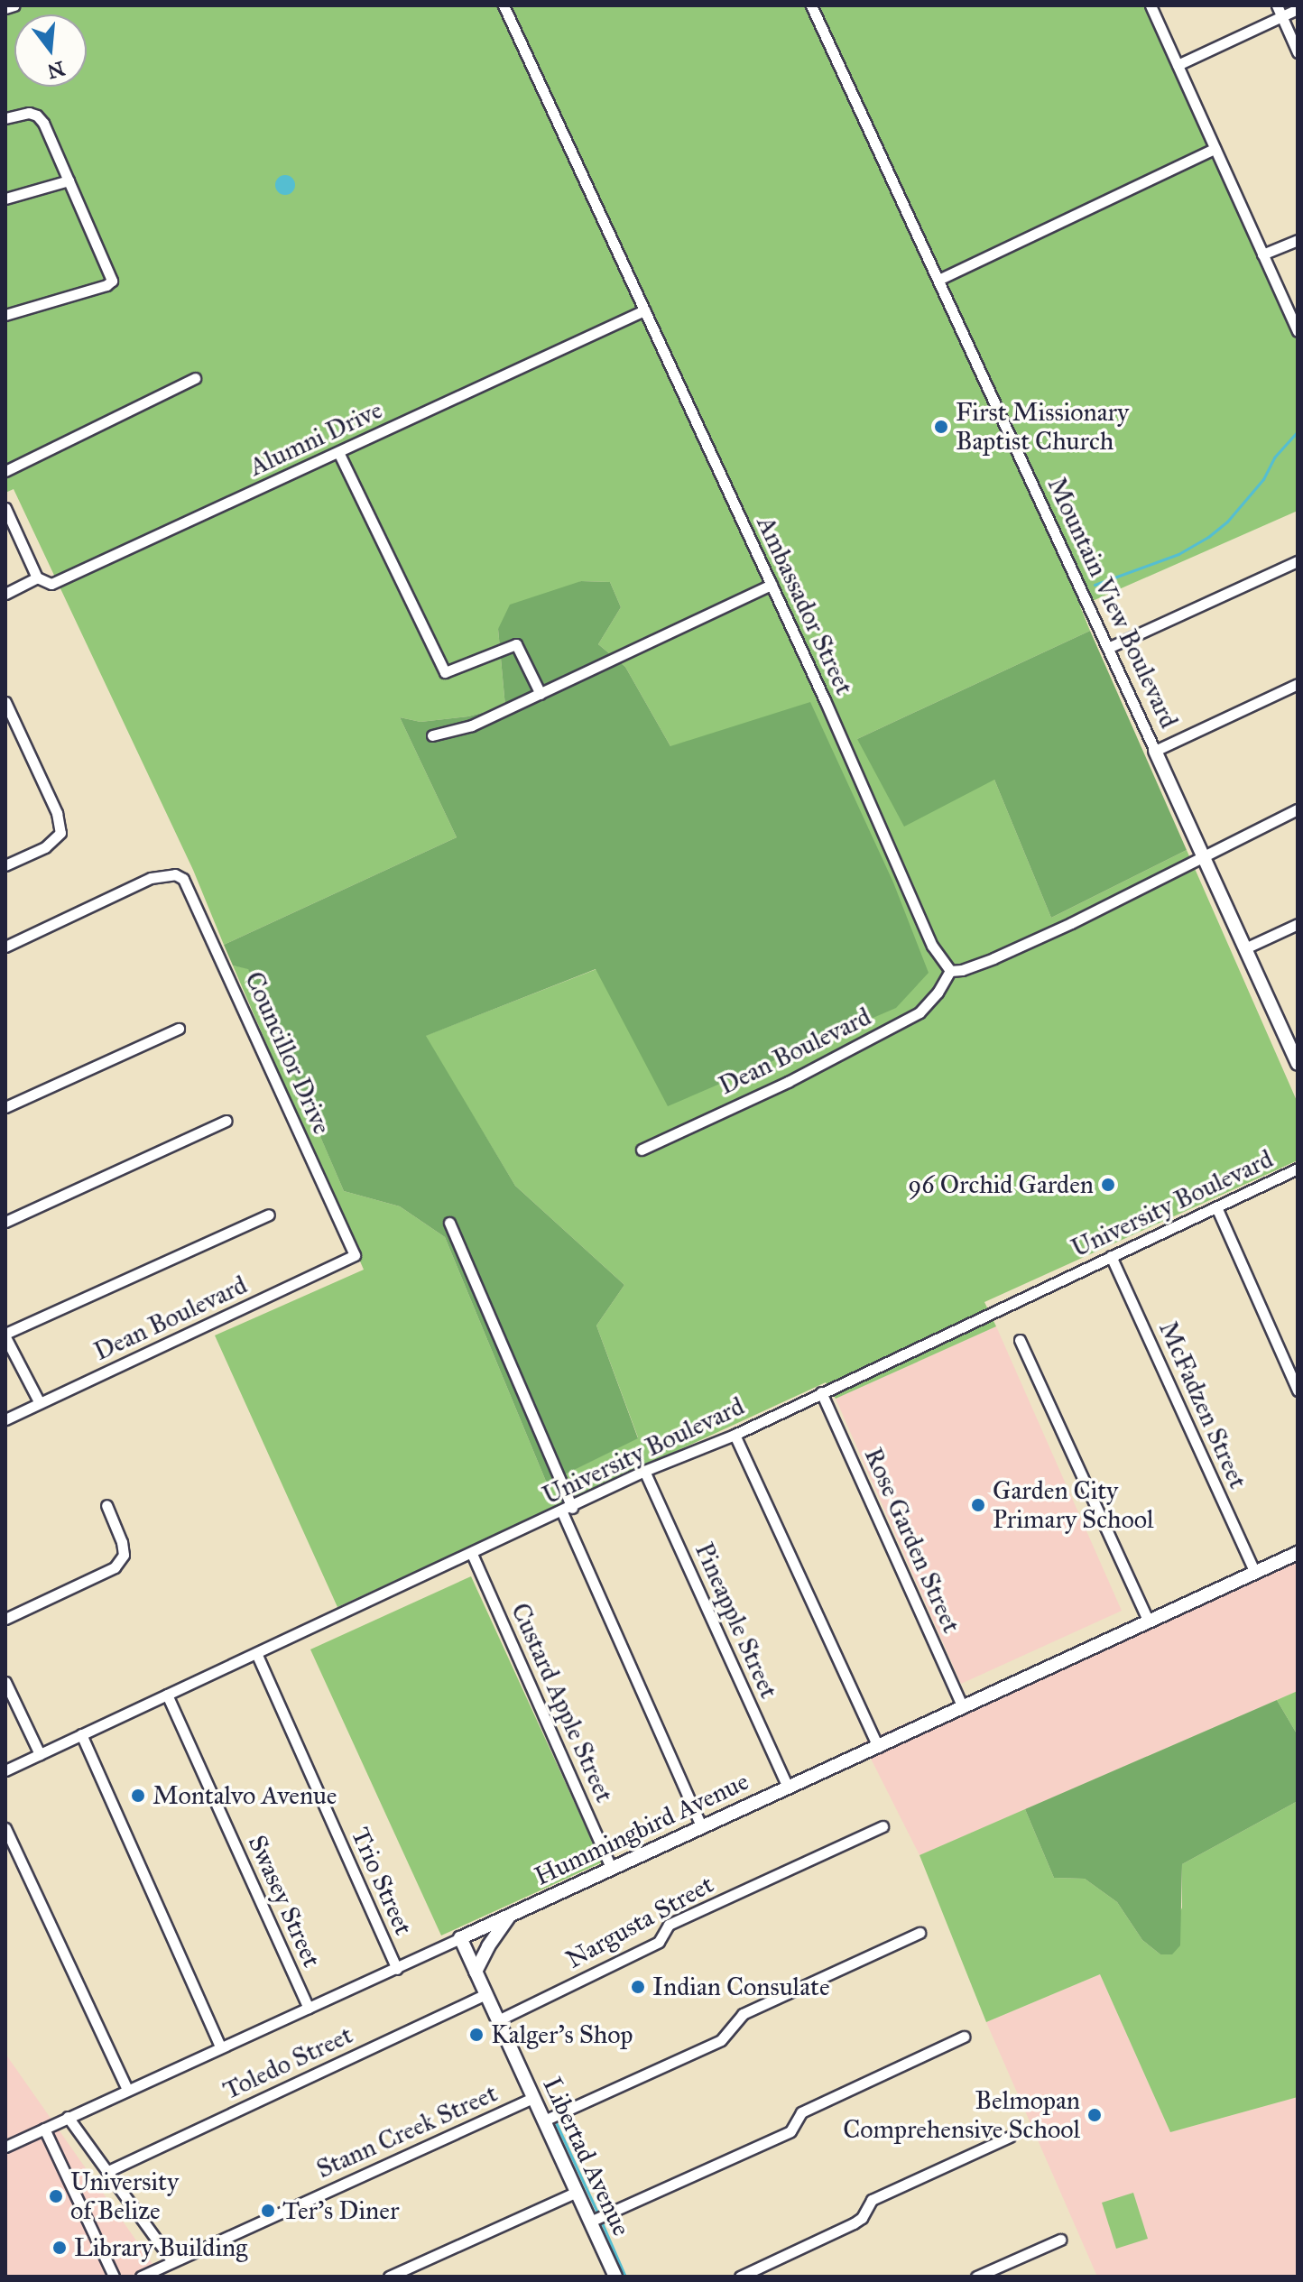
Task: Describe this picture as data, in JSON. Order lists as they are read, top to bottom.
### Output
{
  "streets": {
    "street": [
      "Alumni Drive",
      "Mountain View Boulevard",
      "Ambassador Street",
      "Dean Boulevard",
      "Councillor Drive",
      "University Boulevard",
      "McFadzen Street",
      "Rose Garden Street",
      "Pineapple Street",
      "Custard Apple Street",
      "Hummingbird Avenue",
      "Trio Street",
      "Swasey Street",
      "Nargusta Street",
      "Toledo Street",
      "Stann Creek Street",
      "Libertad Avenue"
    ]
  },
  "crossings": [
    ["Alumni Drive", "Ambassador Street"],
    ["Ambassador Street", "Dean Boulevard"],
    ["Dean Boulevard", "Councillor Drive"],
    ["University Boulevard", "McFadzen Street"],
    ["University Boulevard", "Rose Garden Street"],
    ["University Boulevard", "Pineapple Street"],
    ["University Boulevard", "Custard Apple Street"],
    ["University Boulevard", "Trio Street"],
    ["University Boulevard", "Swasey Street"],
    ["McFadzen Street", "Hummingbird Avenue"],
    ["Rose Garden Street", "Hummingbird Avenue"],
    ["Pineapple Street", "Hummingbird Avenue"],
    ["Custard Apple Street", "Hummingbird Avenue"],
    ["Hummingbird Avenue", "Trio Street"],
    ["Hummingbird Avenue", "Swasey Street"],
    ["Hummingbird Avenue", "Libertad Avenue"],
    ["Nargusta Street", "Libertad Avenue"],
    ["Toledo Street", "Libertad Avenue"],
    ["Stann Creek Street", "Libertad Avenue"]
  ],
  "places": [
    "First Missionary Baptist Church",
    "96 Orchid Garden",
    "Garden City Primary School",
    "Montalvo Avenue",
    "Indian Consulate",
    "Kalger's Shop",
    "Belmopan Comprehensive School",
    "University of Belize",
    "Ter's Diner",
    "Library Building"
  ],
  "north": "bottom"
}
